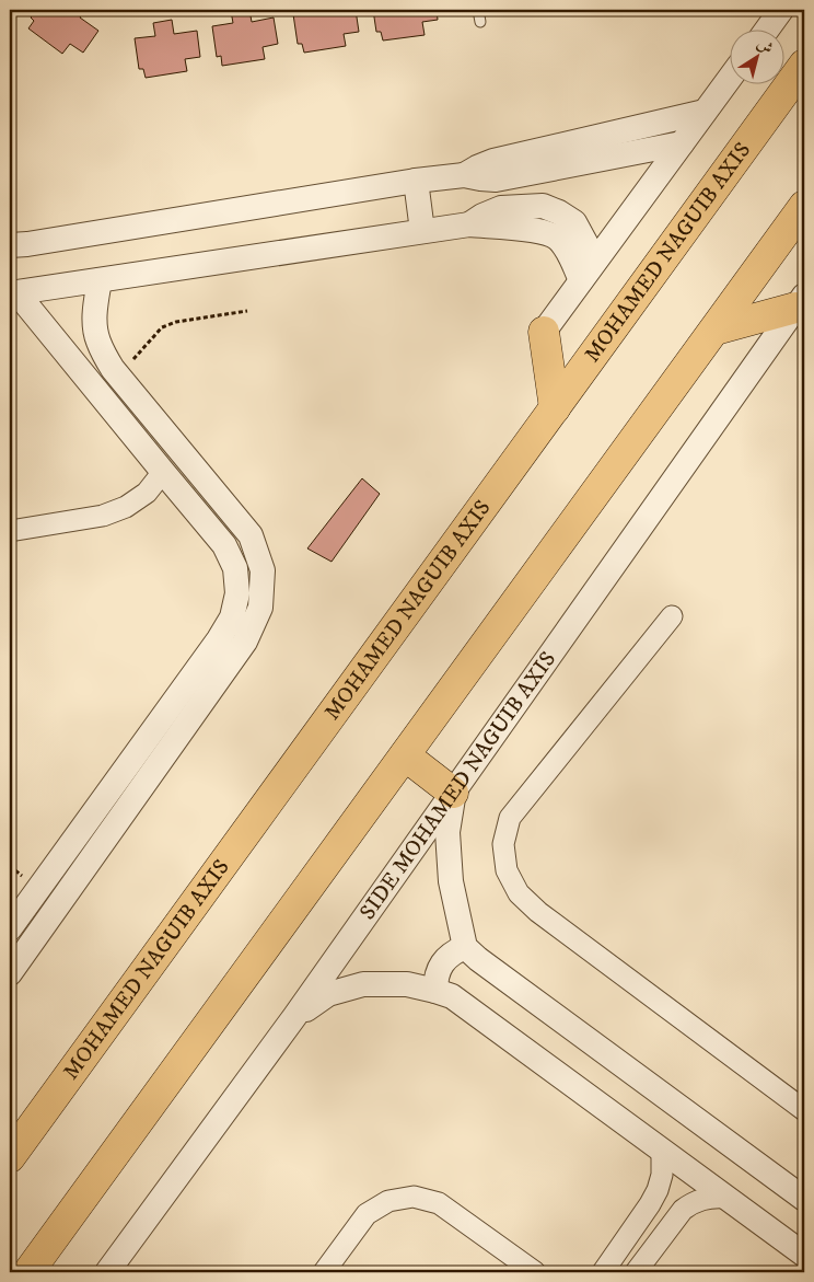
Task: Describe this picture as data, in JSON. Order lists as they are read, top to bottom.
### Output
{
  "streets": {
    "main road": ["MOHAMED NAGUIB AXIS"],
    "street": ["SIDE MOHAMED NAGUIB AXIS"]
  },
  "north": "top right"
}
